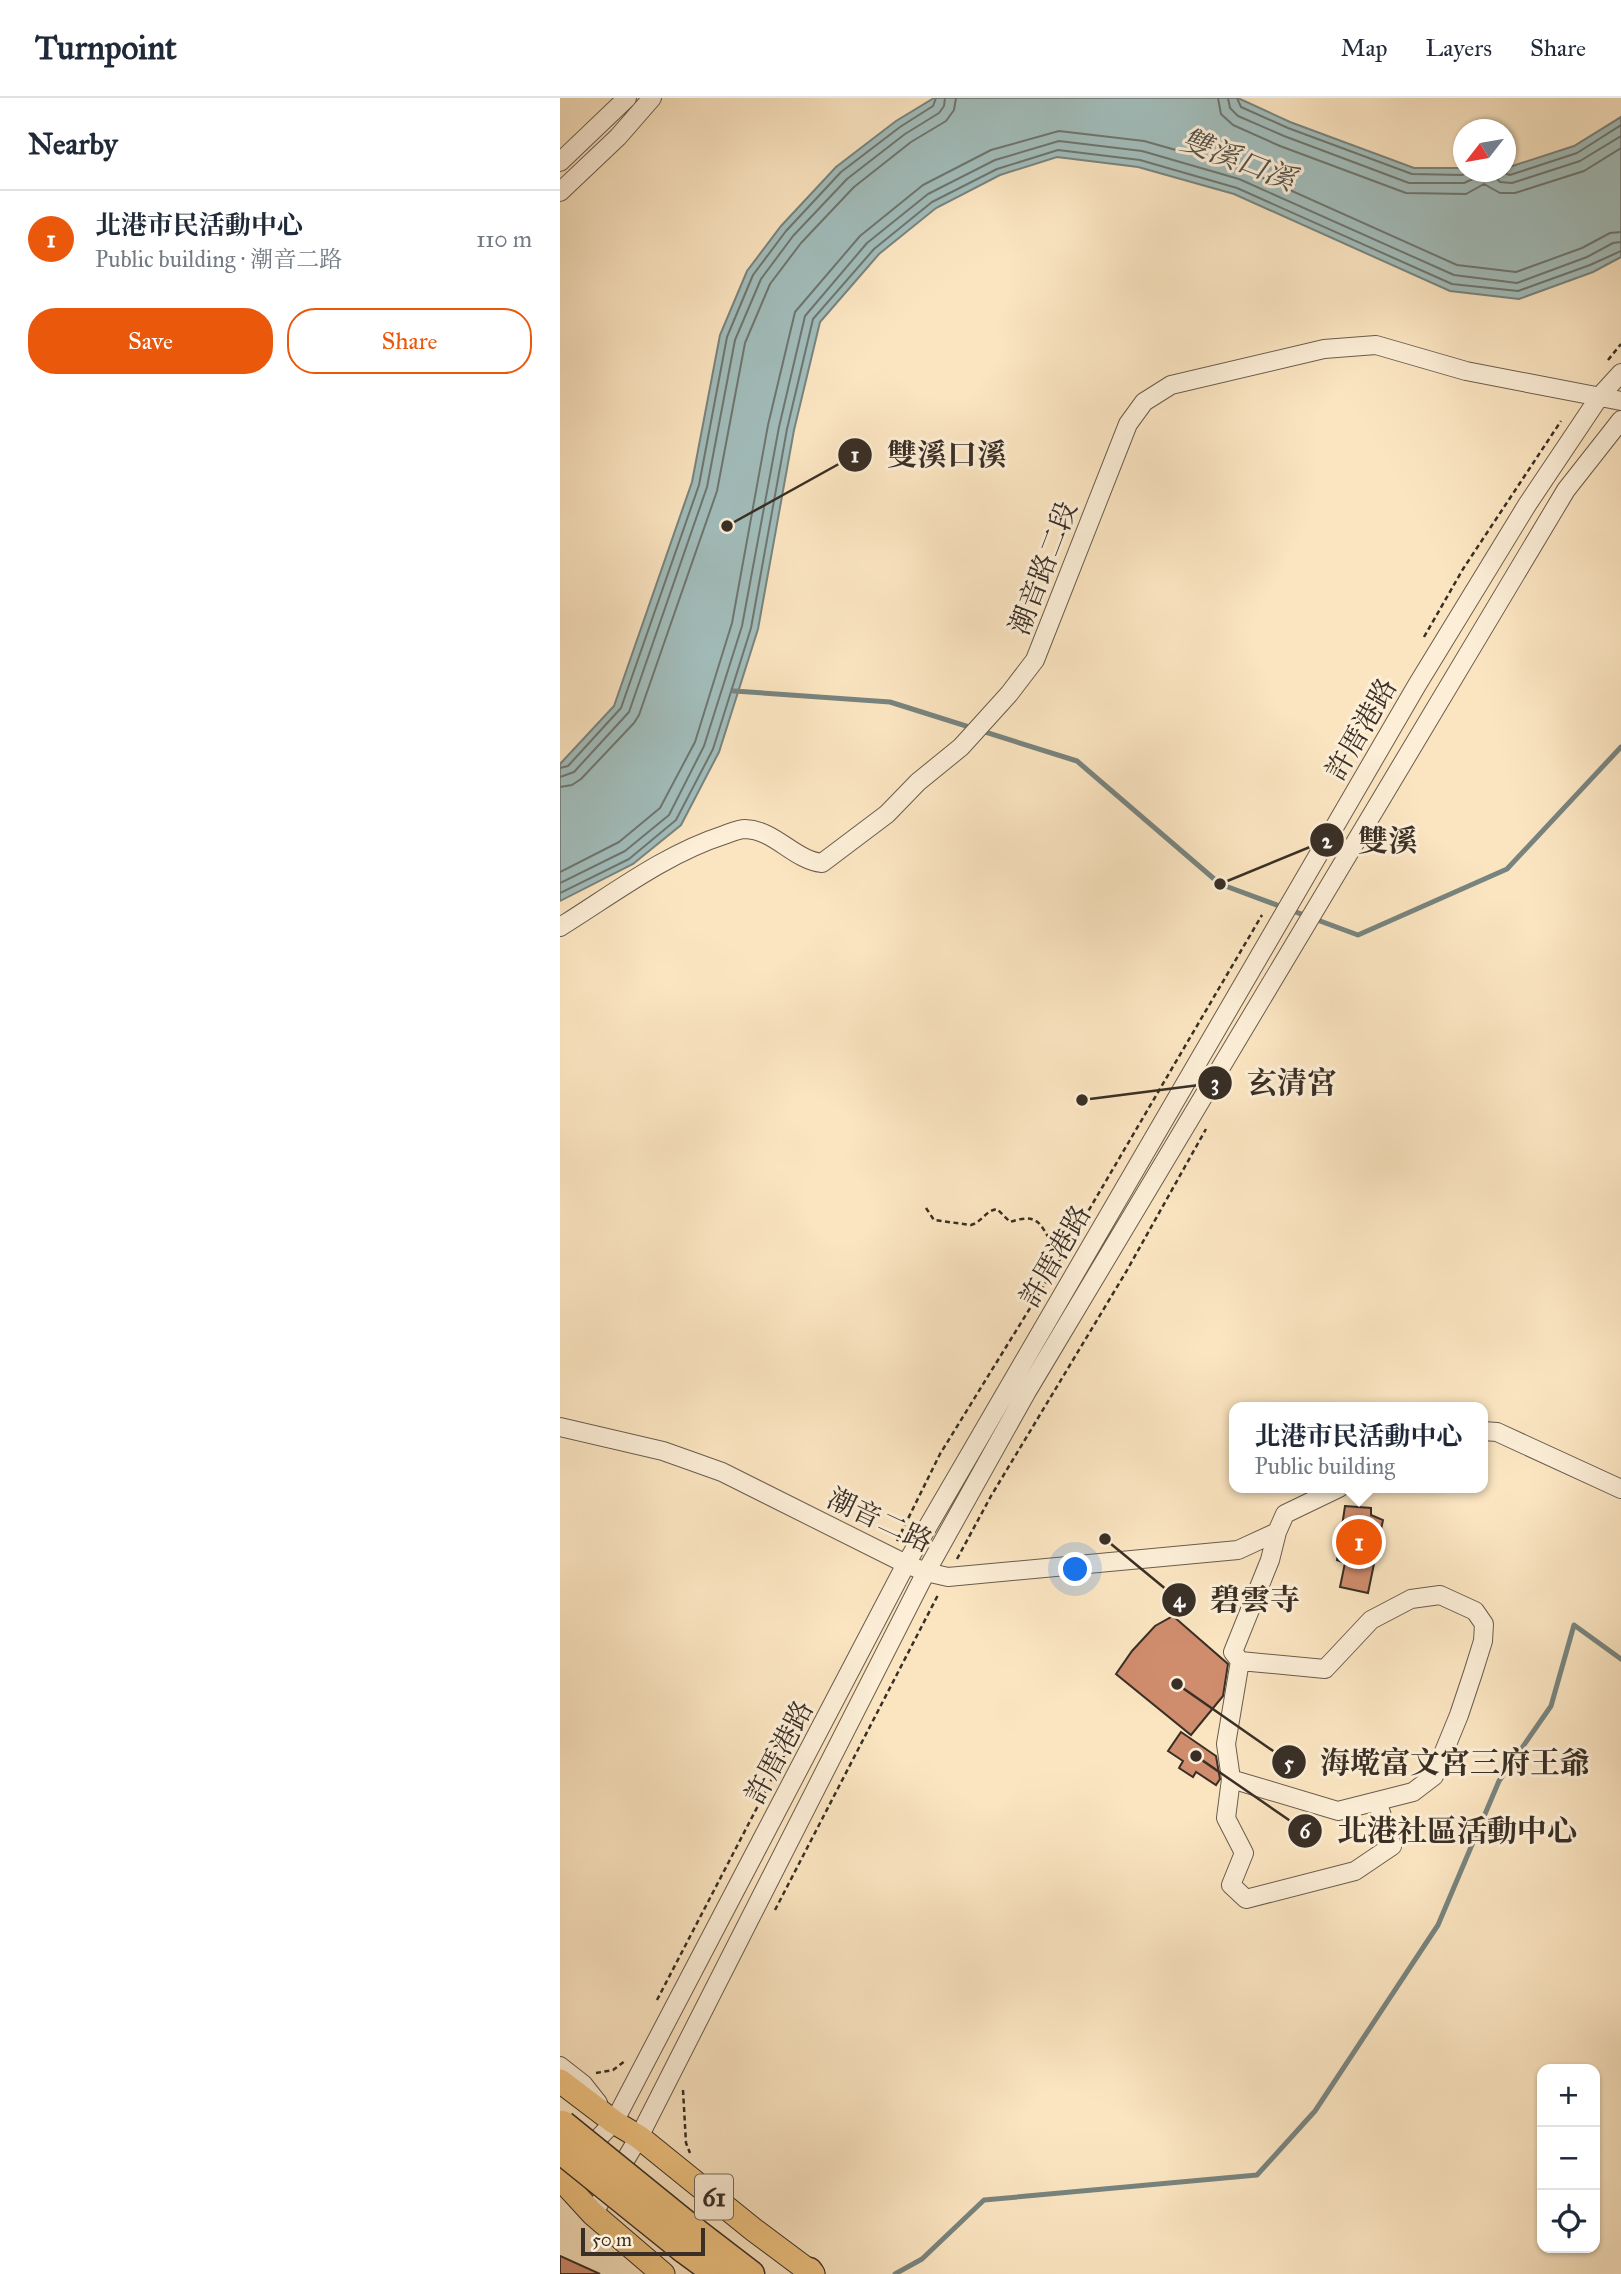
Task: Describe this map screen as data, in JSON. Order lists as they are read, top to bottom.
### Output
{
  "streets": {
    "highway": ["61"],
    "street": ["潮音路二段", "許厝港路", "潮音二路"]
  },
  "crossings": [
    ["潮音路二段", "許厝港路"],
    ["許厝港路", "潮音二路"],
    ["許厝港路", "61"]
  ],
  "water": ["雙溪口溪"],
  "places": [
    "雙溪口溪",
    "雙溪",
    "玄清宮",
    "碧雲寺",
    "海墘富文宮三府王爺",
    "北港社區活動中心"
  ],
  "scale_bar": "50 m",
  "north": "bottom left",
  "page": {
    "header": "Turnpoint",
    "nav": ["Map", "Layers", "Share"],
    "heading": "Nearby",
    "list": [
      {
        "mark": "1",
        "name": "北港市民活動中心",
        "note": "Public building · 潮音二路",
        "value": "110 m"
      }
    ],
    "buttons": ["Save", "Share"],
    "popup": ["北港市民活動中心", "Public building"],
    "pins": "1",
    "map_buttons": ["+", "−"],
    "scale": "50 m"
  }
}
